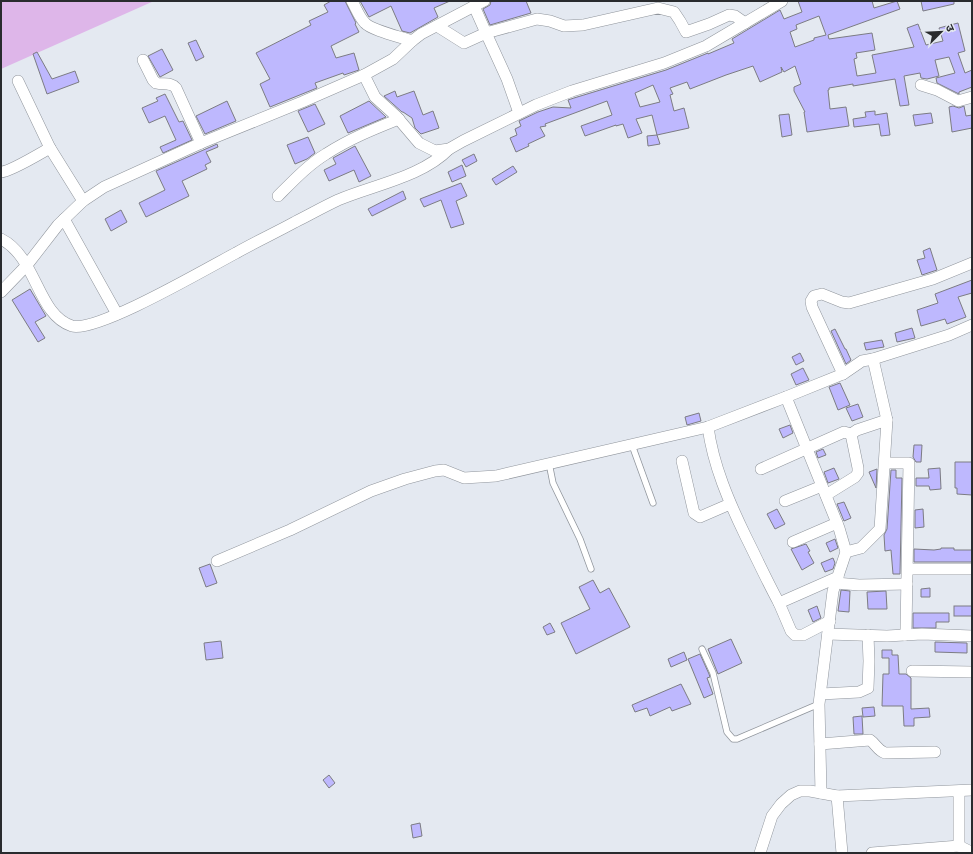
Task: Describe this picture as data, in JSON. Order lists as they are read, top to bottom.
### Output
{
  "north": "top right"
}
